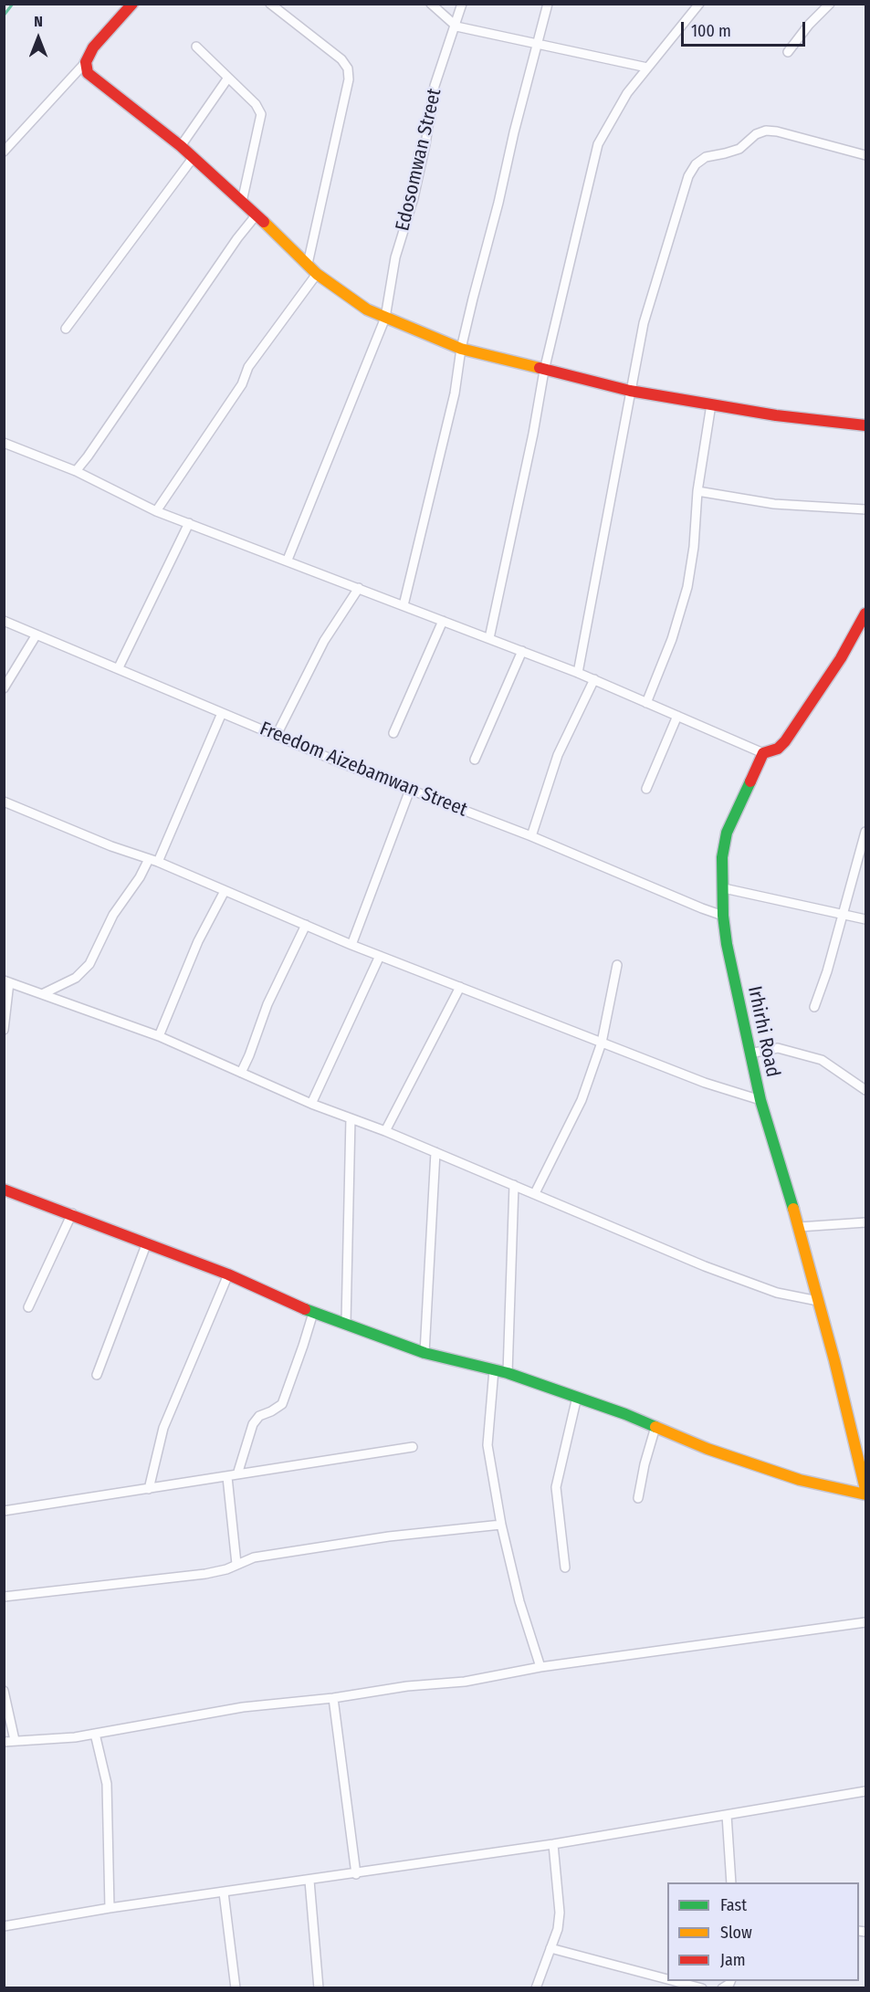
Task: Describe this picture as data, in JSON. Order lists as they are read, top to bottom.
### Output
{
  "streets": {
    "street": ["Edosomwan Street", "Freedom Aizebamwan Street", "Irhirhi Road"]
  },
  "crossings": [
    ["Freedom Aizebamwan Street", "Irhirhi Road"]
  ],
  "legend": ["Fast", "Slow", "Jam"],
  "scale_bar": "100 m",
  "north": "top"
}
